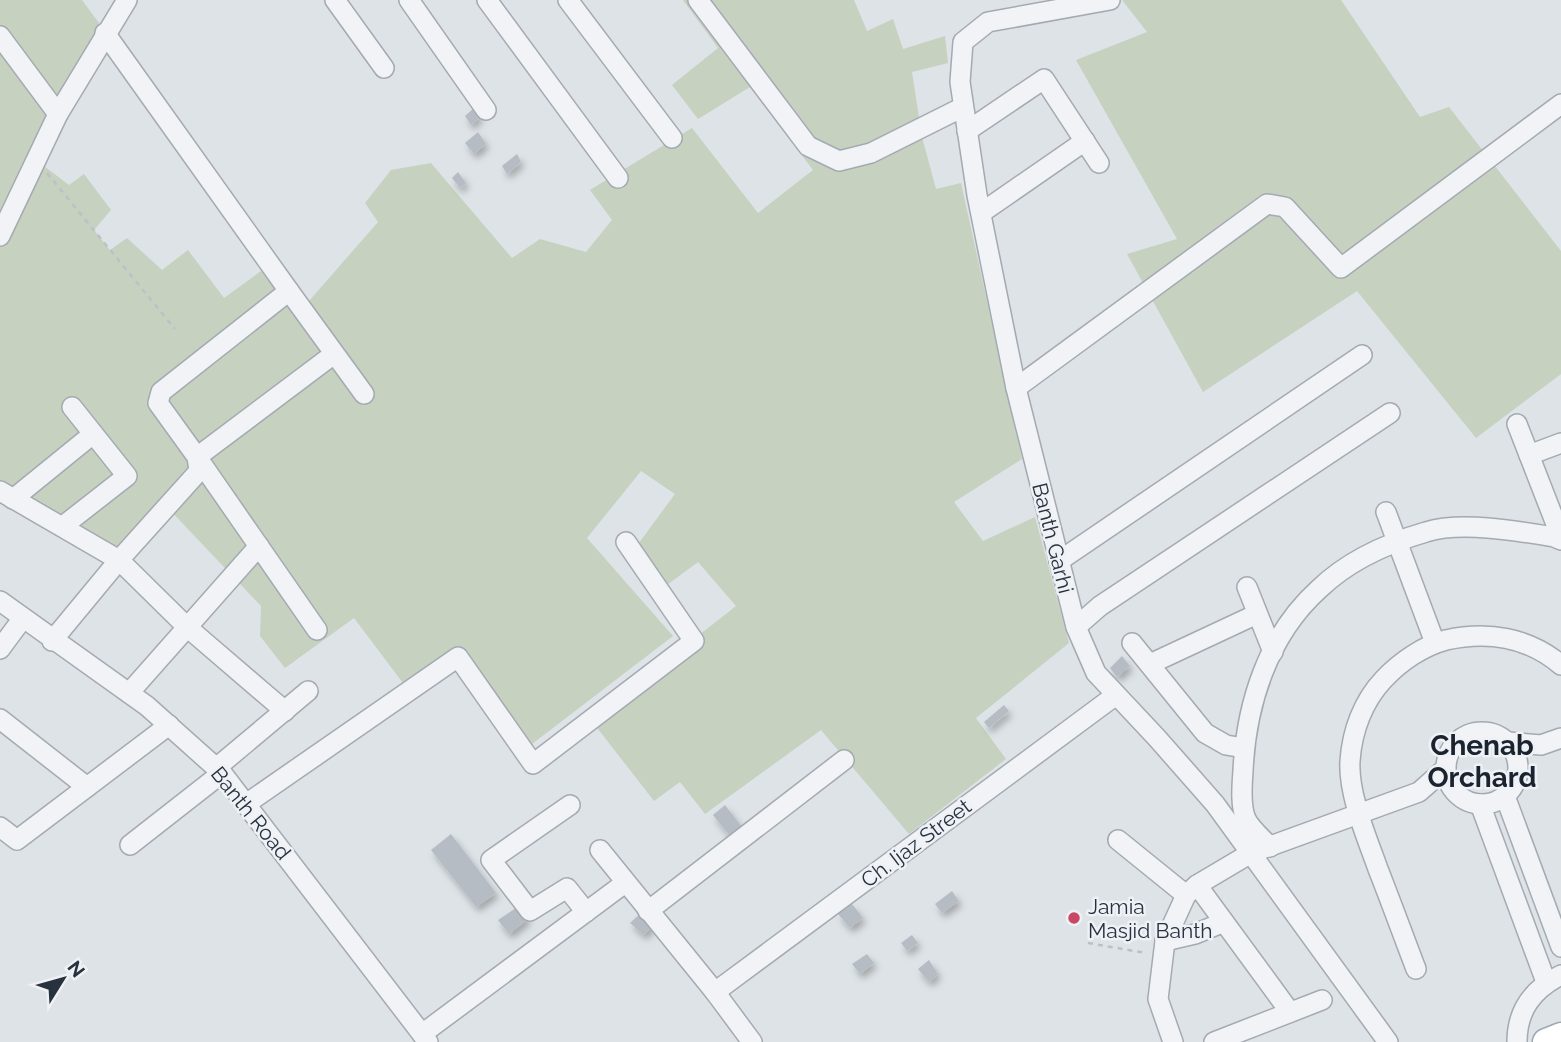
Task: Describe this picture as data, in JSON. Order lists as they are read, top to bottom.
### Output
{
  "streets": {
    "street": ["Banth Garhi", "Banth Road", "Ch. Ijaz Street"]
  },
  "crossings": [
    ["Banth Garhi", "Ch. Ijaz Street"]
  ],
  "districts": ["Chenab Orchard"],
  "places": ["Jamia Masjid Banth"],
  "north": "top right"
}
